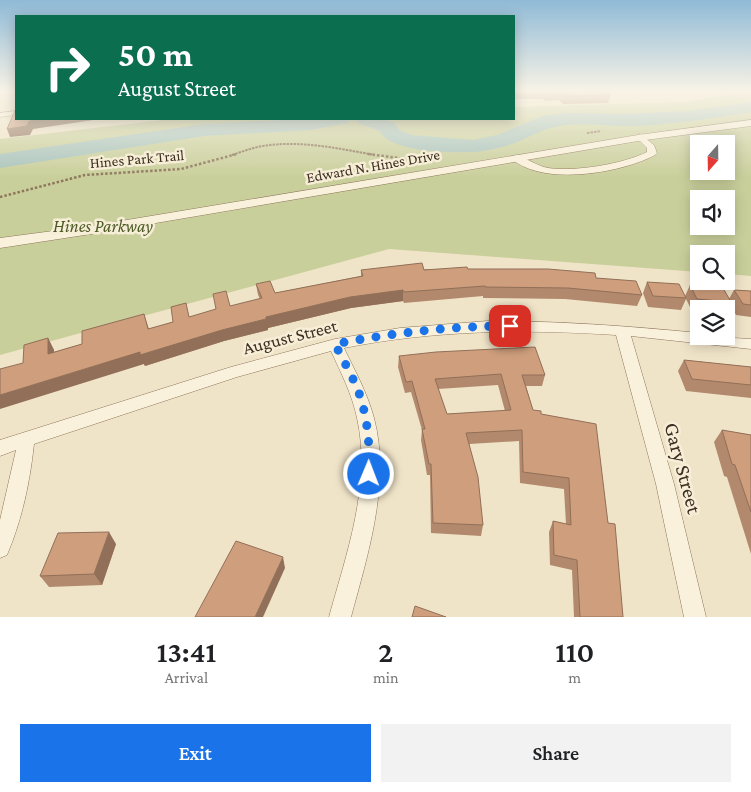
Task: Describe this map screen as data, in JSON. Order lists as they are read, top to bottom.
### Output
{
  "streets": {
    "street": ["Edward N. Hines Drive", "August Street", "Gary Street"],
    "path": ["Hines Park Trail"]
  },
  "crossings": [
    ["August Street", "Gary Street"]
  ],
  "parks": ["Hines Parkway"],
  "north": "bottom",
  "page": {
    "turn": ["50 m", "August Street"],
    "eta": [
      "13:41",
      "Arrival",
      "2",
      "min",
      "110",
      "m"
    ],
    "buttons": ["Exit", "Share"]
  }
}
